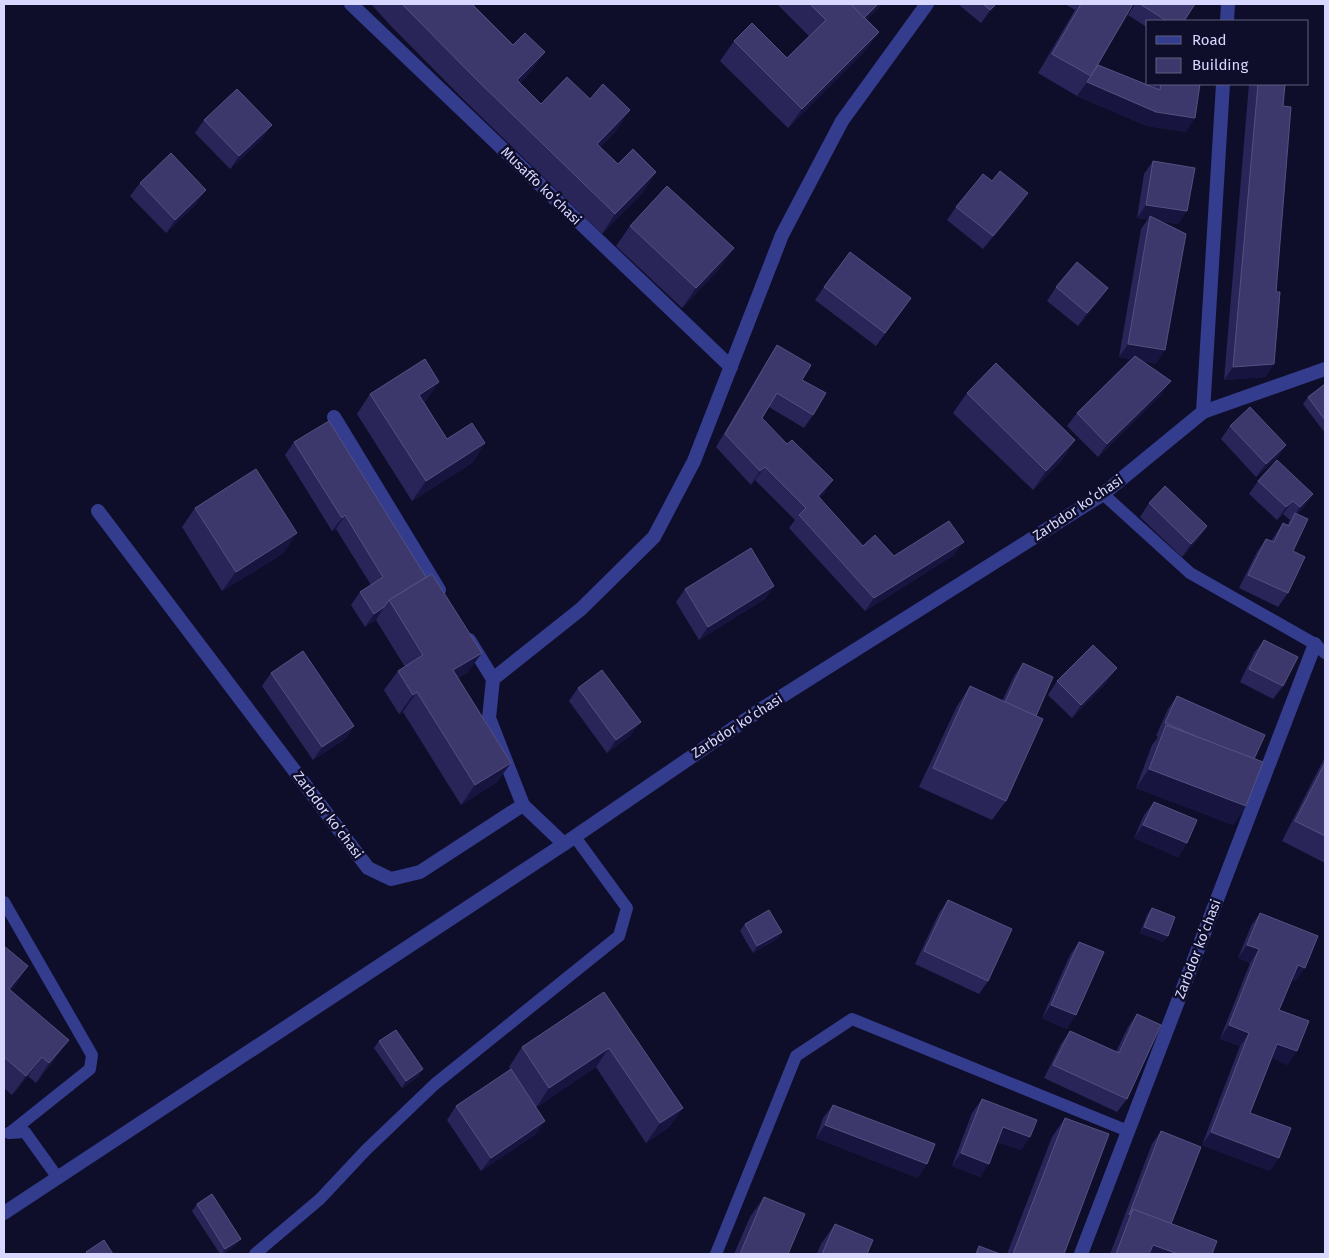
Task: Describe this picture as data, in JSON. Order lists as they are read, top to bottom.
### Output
{
  "streets": {
    "street": ["Musaffo koʻchasi", "Zarbdor koʻchasi"]
  },
  "legend": ["Road", "Building"]
}
